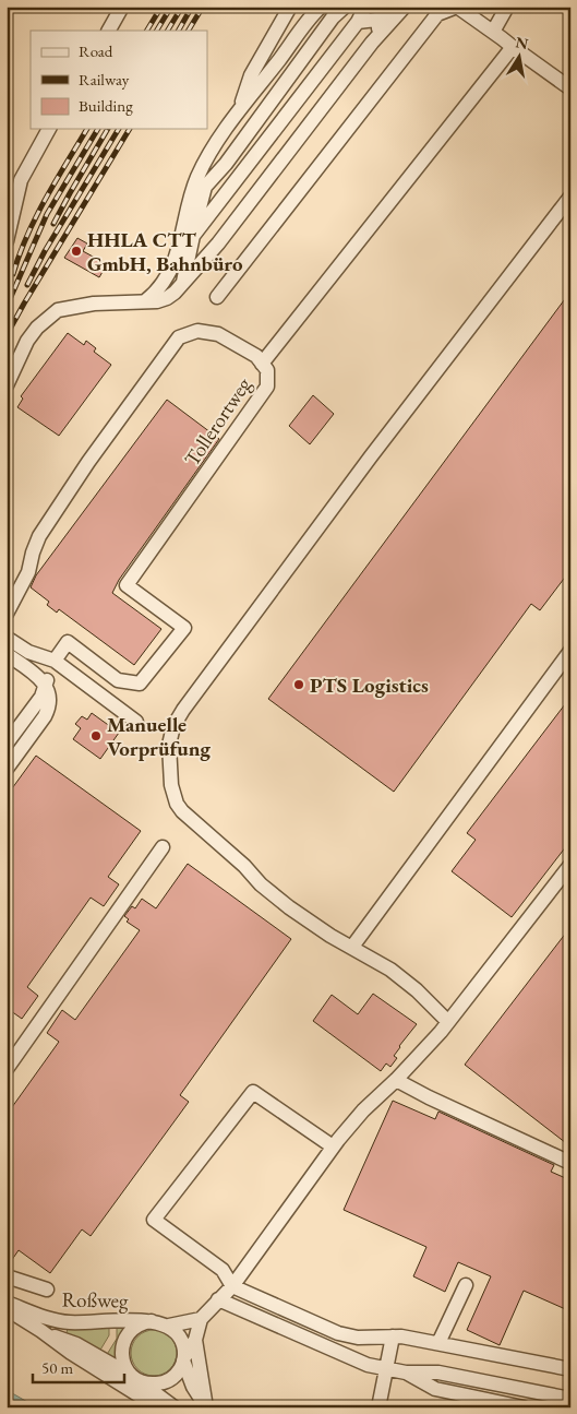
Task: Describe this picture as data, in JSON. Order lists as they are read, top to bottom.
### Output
{
  "streets": {
    "street": ["Tollerortweg", "Roßweg"]
  },
  "places": ["HHLA CTT GmbH, Bahnbüro", "PTS Logistics", "Manuelle Vorprüfung"],
  "legend": ["Road", "Railway", "Building"],
  "scale_bar": "50 m",
  "north": "top"
}
